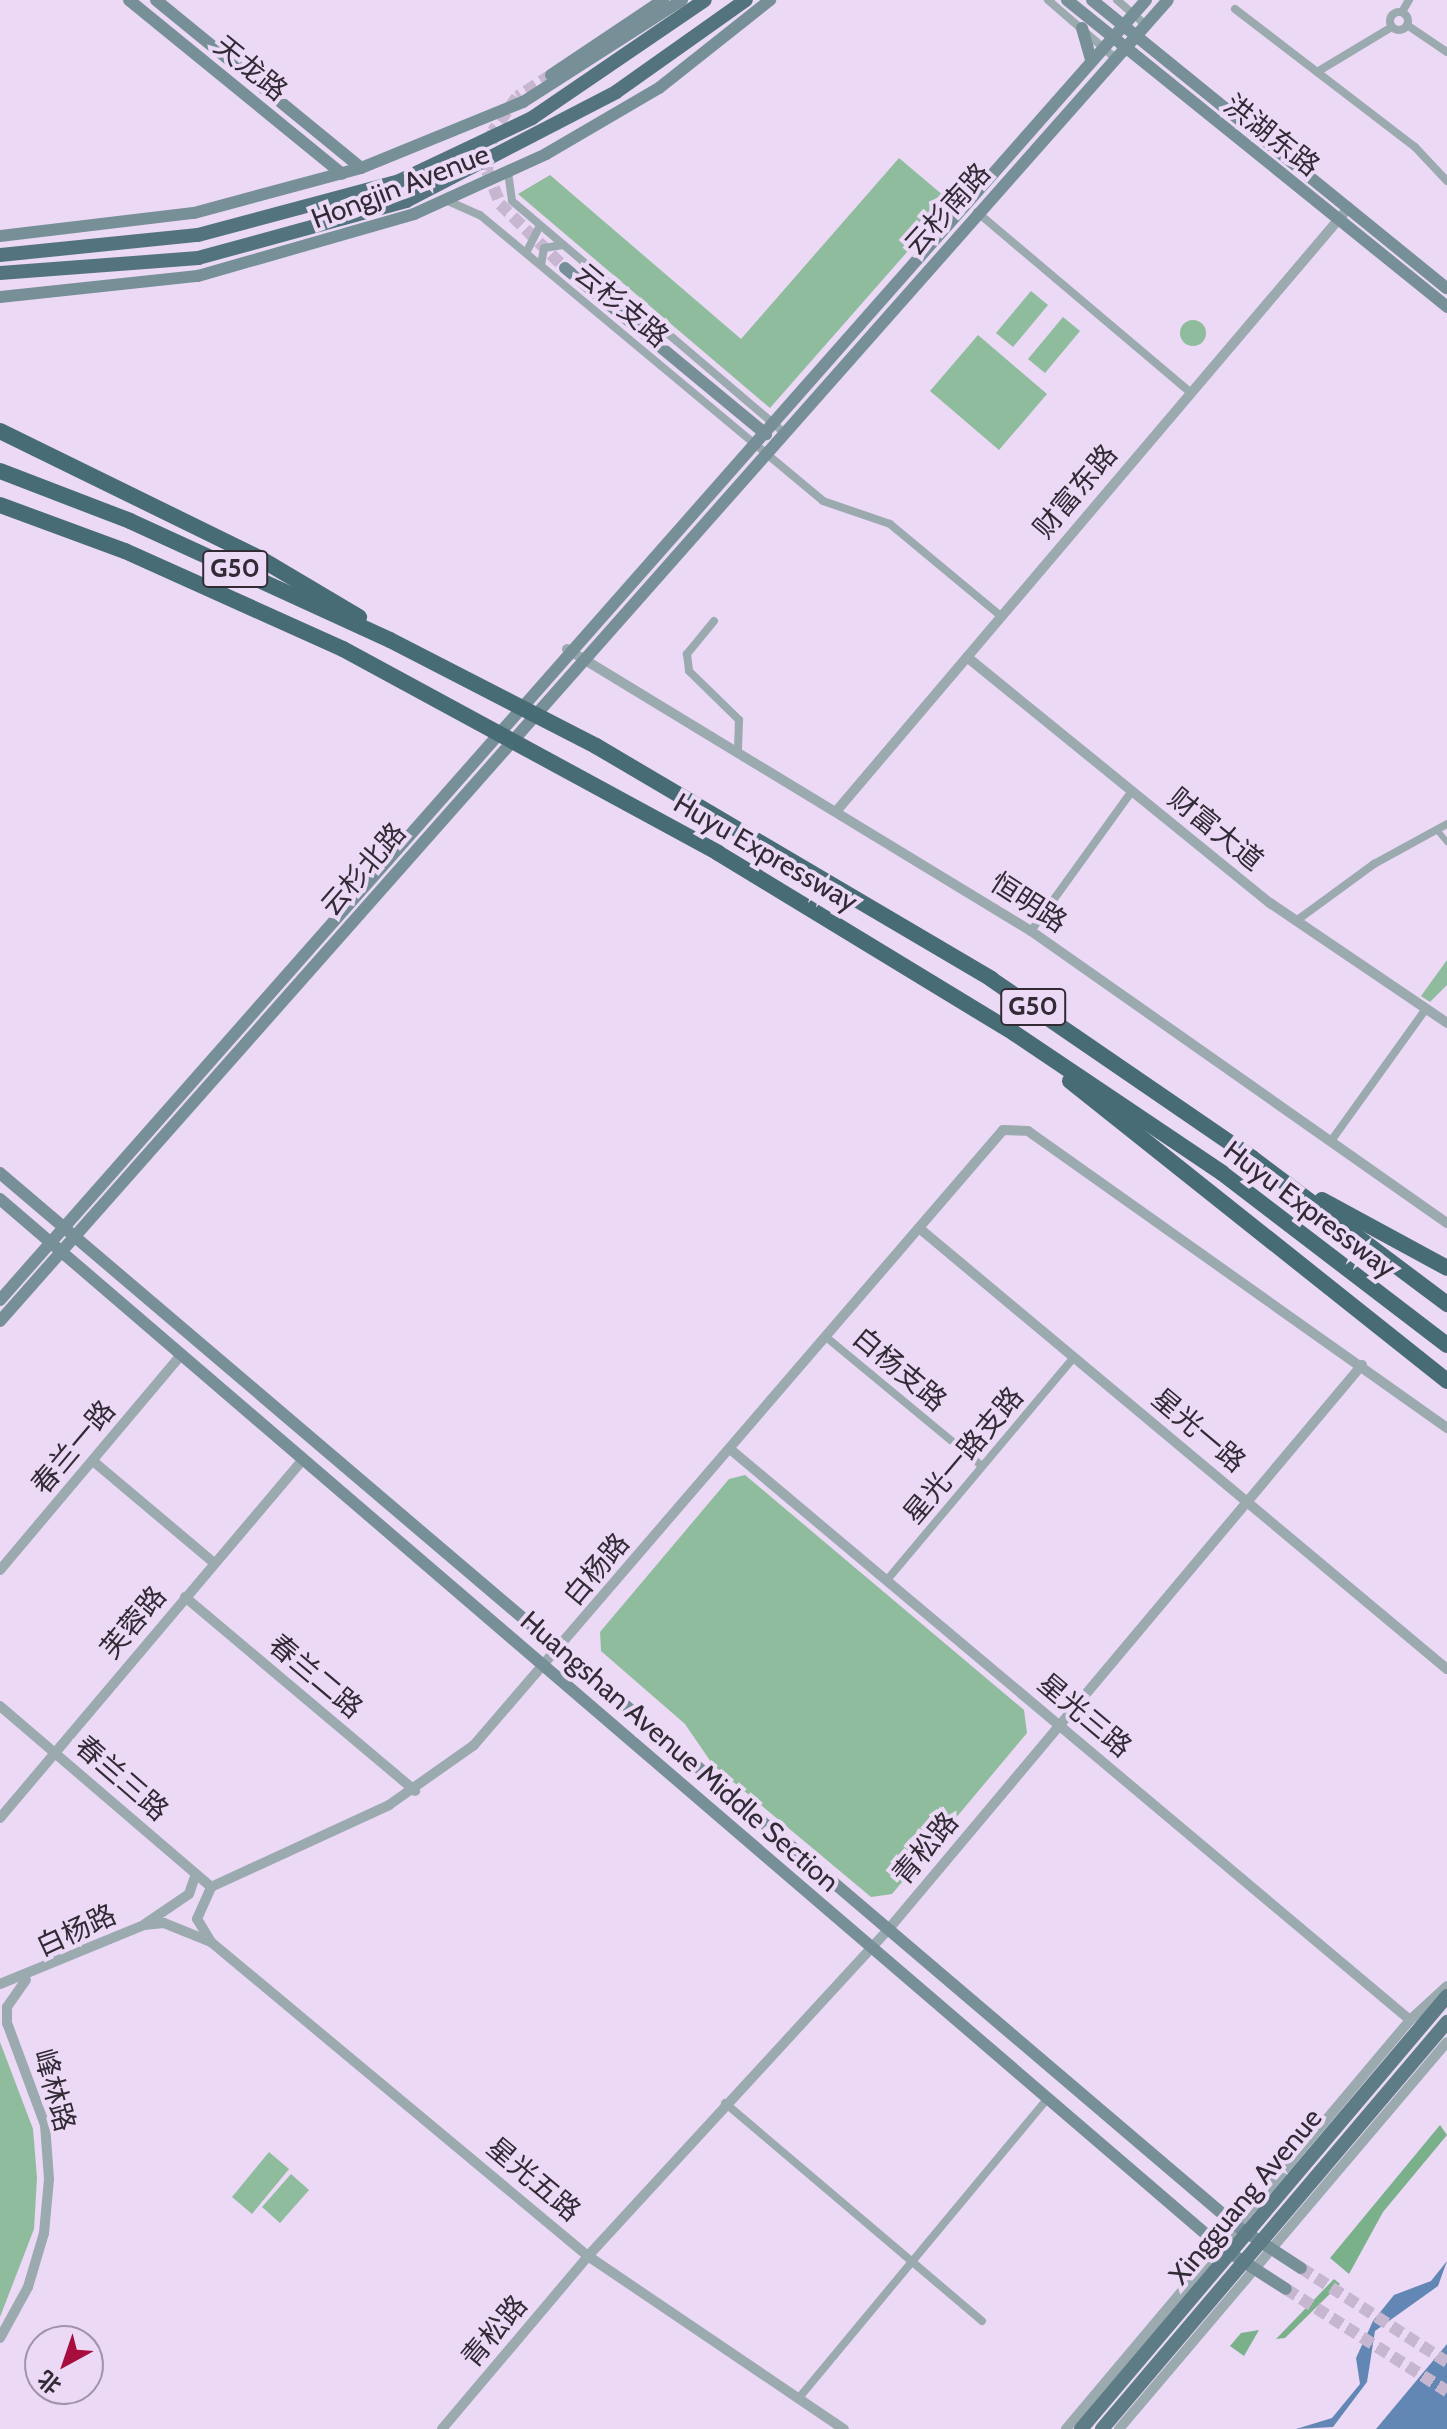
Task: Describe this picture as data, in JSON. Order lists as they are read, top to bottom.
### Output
{
  "streets": {
    "highway": ["Hongjin Avenue", "G50", "Huyu Expressway"],
    "main road": [
      "天龙路",
      "洪湖东路",
      "云杉南路",
      "云杉北路",
      "Huangshan Avenue Middle Section",
      "Xingguang Avenue"
    ],
    "street": [
      "云杉支路",
      "财富东路",
      "财富大道",
      "恒明路",
      "白杨支路",
      "星光一路",
      "春兰一路",
      "星光一路支路",
      "白杨路",
      "芙蓉路",
      "春兰二路",
      "星光三路",
      "春兰三路",
      "青松路",
      "峰林路",
      "星光五路"
    ]
  },
  "crossings": [
    ["天龙路", "Hongjin Avenue"],
    ["洪湖东路", "云杉南路"],
    ["洪湖东路", "财富东路"],
    ["Hongjin Avenue", "云杉支路"],
    ["云杉南路", "云杉支路"],
    ["云杉南路", "云杉北路"],
    ["云杉支路", "财富东路"],
    ["云杉支路", "云杉北路"],
    ["财富东路", "财富大道"],
    ["财富东路", "恒明路"],
    ["云杉北路", "恒明路"],
    ["云杉北路", "Huangshan Avenue Middle Section"],
    ["白杨支路", "星光一路支路"],
    ["白杨支路", "白杨路"],
    ["星光一路", "星光一路支路"],
    ["星光一路", "白杨路"],
    ["星光一路", "青松路"],
    ["春兰一路", "Huangshan Avenue Middle Section"],
    ["星光一路支路", "星光三路"],
    ["白杨路", "春兰二路"],
    ["白杨路", "星光三路"],
    ["白杨路", "Huangshan Avenue Middle Section"],
    ["白杨路", "春兰三路"],
    ["白杨路", "青松路"],
    ["白杨路", "峰林路"],
    ["白杨路", "星光五路"],
    ["芙蓉路", "春兰二路"],
    ["芙蓉路", "Huangshan Avenue Middle Section"],
    ["芙蓉路", "春兰三路"],
    ["星光三路", "青松路"],
    ["Huangshan Avenue Middle Section", "青松路"],
    ["青松路", "星光五路"]
  ],
  "north": "bottom left"
}
